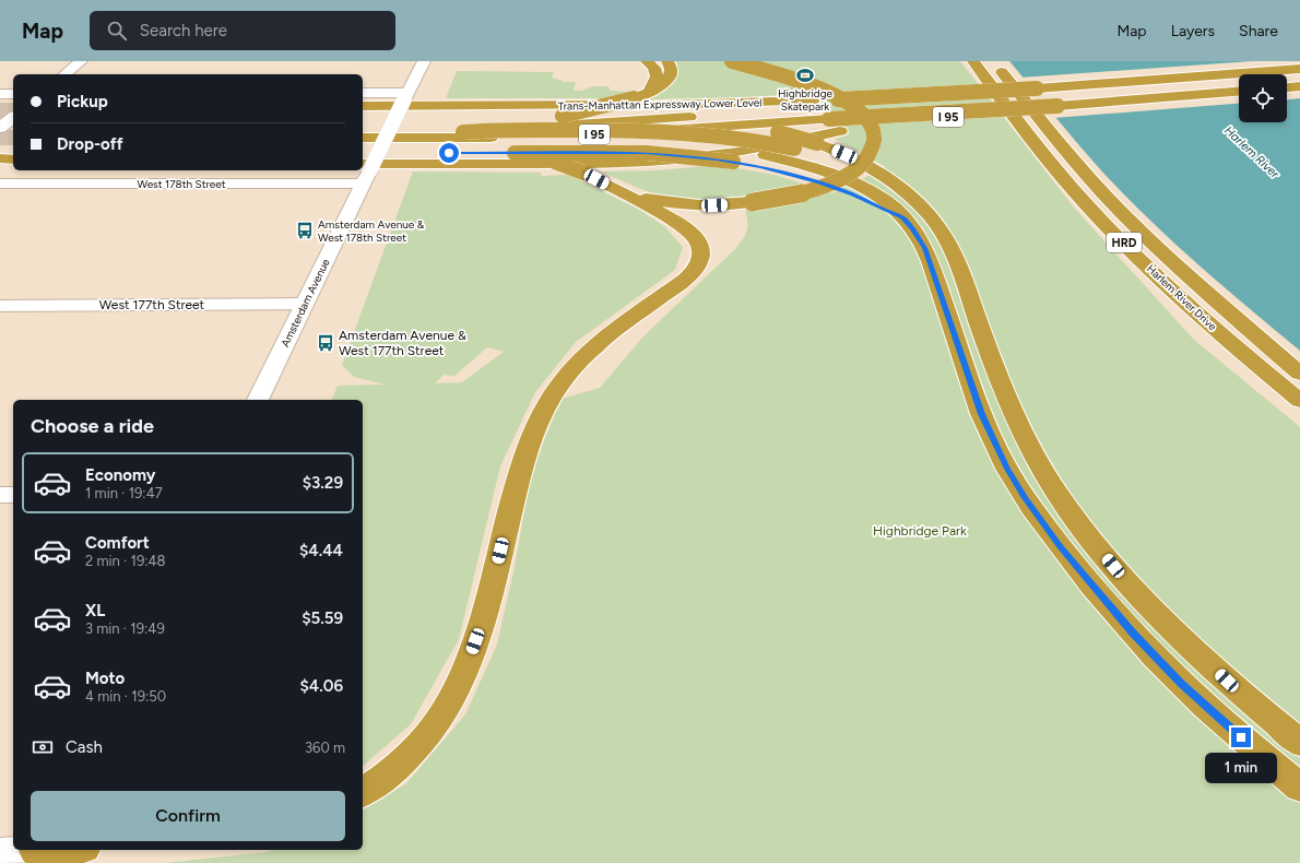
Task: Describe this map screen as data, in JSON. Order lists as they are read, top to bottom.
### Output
{
  "streets": {
    "highway": [
      "Trans-Manhattan Expressway Lower Level",
      "I 95",
      "HRD",
      "Harlem River Drive"
    ],
    "main road": ["West 178th Street", "Amsterdam Avenue", "West 177th Street"]
  },
  "crossings": [
    ["Trans-Manhattan Expressway Lower Level", "I 95"],
    ["I 95", "West 178th Street"],
    ["I 95", "Amsterdam Avenue"],
    ["West 178th Street", "Amsterdam Avenue"],
    ["Amsterdam Avenue", "West 177th Street"]
  ],
  "water": ["Harlem River"],
  "parks": ["Highbridge Park"],
  "places": {
    "sports": ["Highbridge Skatepark"],
    "bus stop": ["Amsterdam Avenue & West 178th Street", "Amsterdam Avenue & West 177th Street"]
  },
  "page": {
    "header": "Map",
    "search": "Search here",
    "nav": ["Map", "Layers", "Share"],
    "banner": ["Pickup", "Drop-off"],
    "heading": "Choose a ride",
    "list": [
      {
        "name": "Economy",
        "note": "1 min · 19:47",
        "value": "$3.29"
      },
      {
        "name": "Comfort",
        "note": "2 min · 19:48",
        "value": "$4.44"
      },
      {
        "name": "XL",
        "note": "3 min · 19:49",
        "value": "$5.59"
      },
      {
        "name": "Moto",
        "note": "4 min · 19:50",
        "value": "$4.06"
      }
    ],
    "pay": ["Cash", "360 m"],
    "bubble": "1 min",
    "buttons": "Confirm"
  }
}
